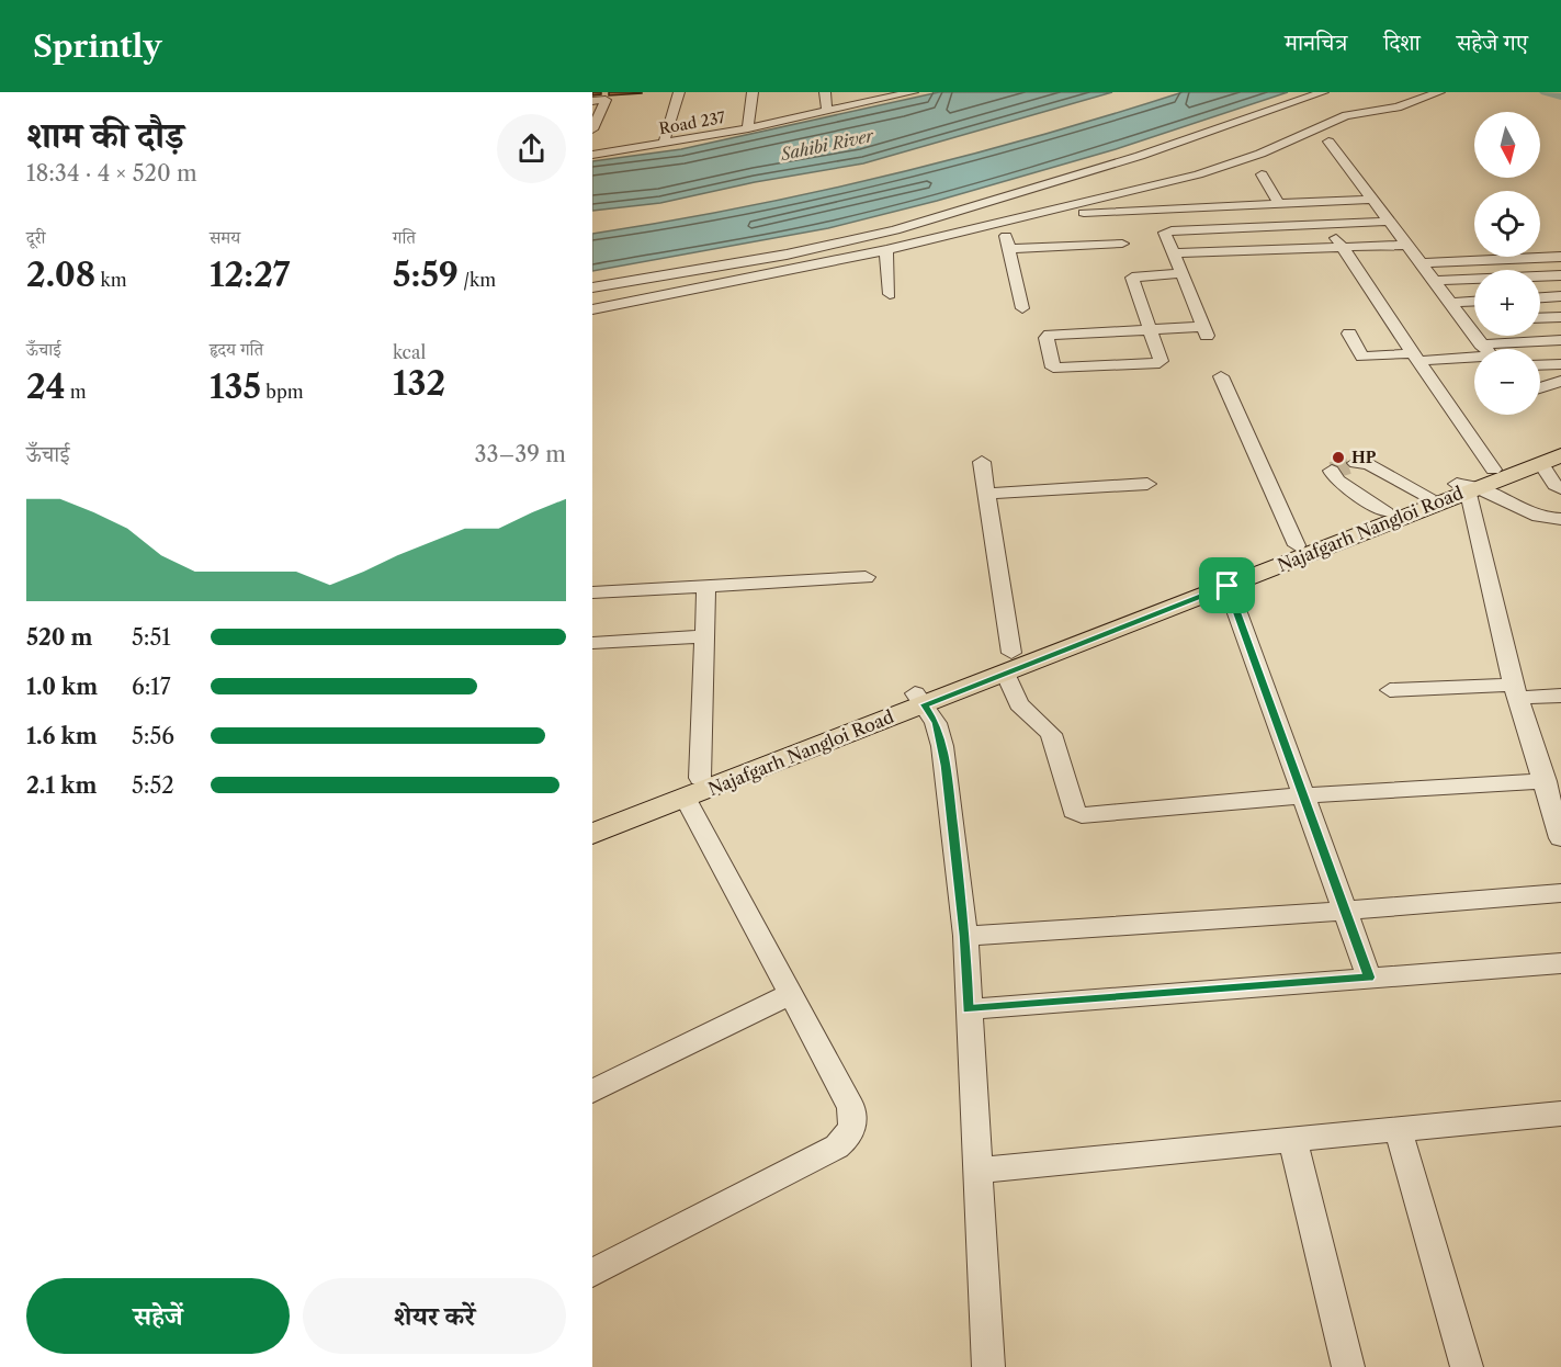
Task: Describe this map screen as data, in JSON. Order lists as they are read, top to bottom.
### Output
{
  "streets": {
    "main road": ["Najafgarh Nangloi Road"],
    "street": ["Road 237"]
  },
  "water": ["Sahibi River"],
  "places": ["HP"],
  "north": "bottom",
  "page": {
    "header": "Sprintly",
    "nav": ["मानचित्र", "दिशा", "सहेजे गए"],
    "heading": ["शाम की दौड़", "18:34 · 4 × 520 m"],
    "map_buttons": ["+", "−"],
    "stats": [
      ["दूरी", "2.08 km"],
      ["समय", "12:27"],
      ["गति", "5:59 /km"],
      ["ऊँचाई", "24 m"],
      ["हृदय गति", "135 bpm"],
      ["kcal", "132"]
    ],
    "chart": ["ऊँचाई", "33–39 m"],
    "list": [
      {
        "name": "520 m",
        "note": "5:51"
      },
      {
        "name": "1.0 km",
        "note": "6:17"
      },
      {
        "name": "1.6 km",
        "note": "5:56"
      },
      {
        "name": "2.1 km",
        "note": "5:52"
      }
    ],
    "buttons": ["सहेजें", "शेयर करें"]
  }
}
